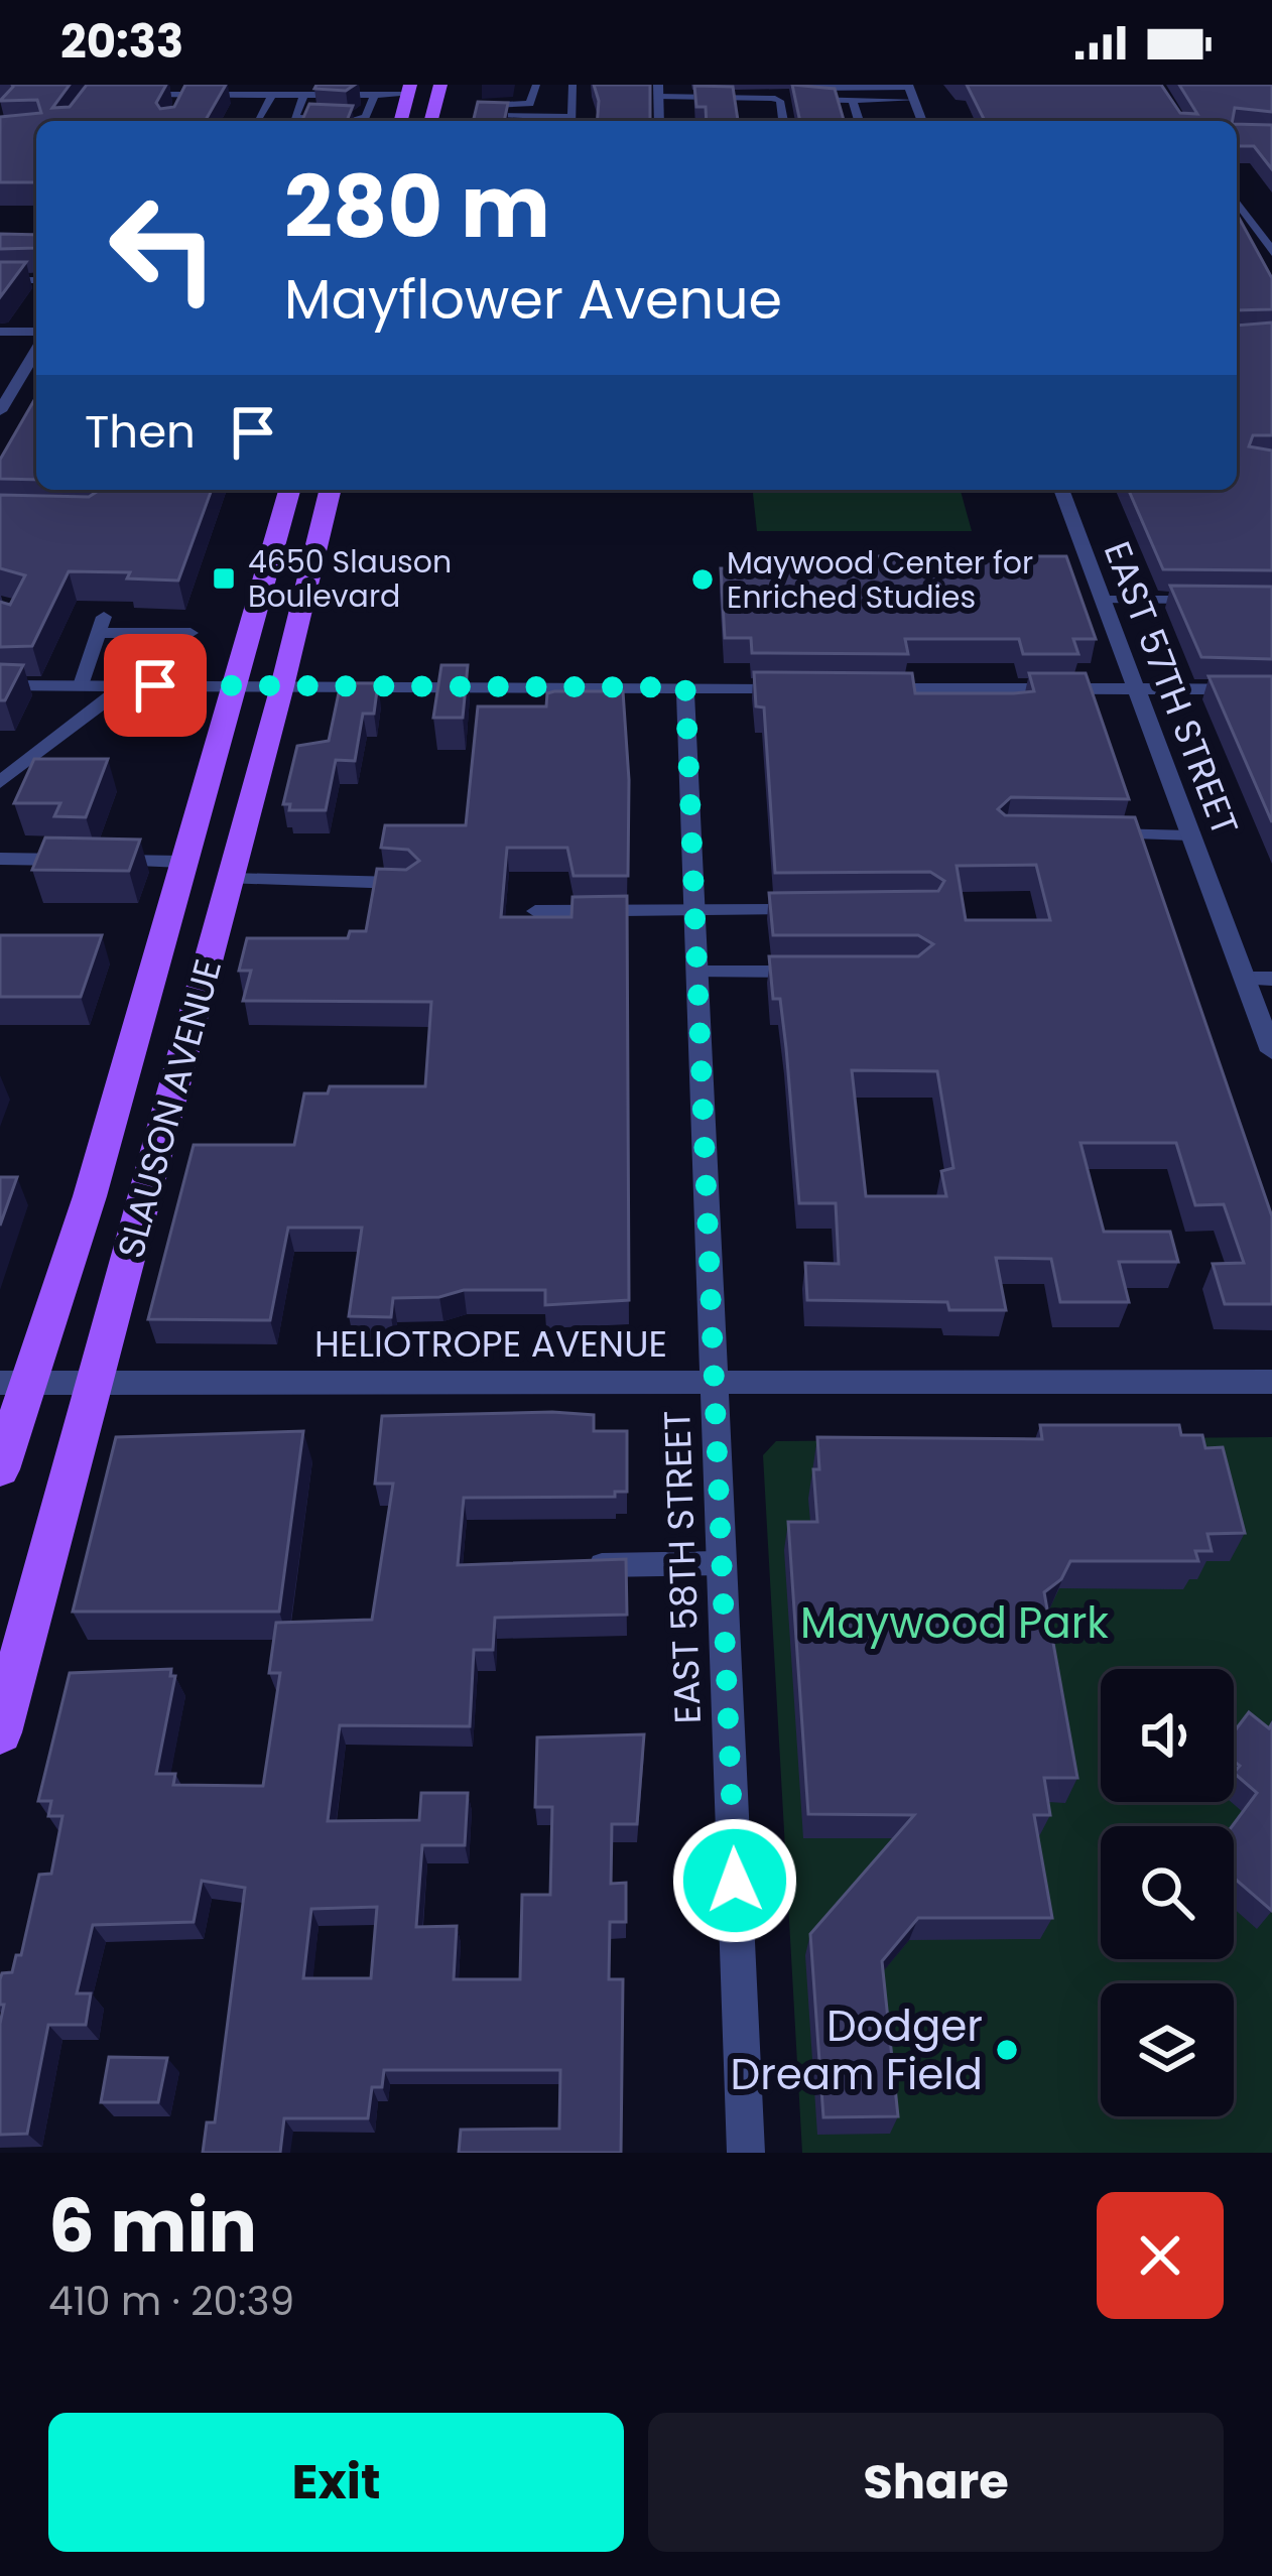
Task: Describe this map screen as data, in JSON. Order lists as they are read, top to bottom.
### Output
{
  "streets": {
    "main road": ["SLAUSON AVENUE"],
    "street": ["EAST 57TH STREET", "HELIOTROPE AVENUE", "EAST 58TH STREET"]
  },
  "crossings": [
    ["SLAUSON AVENUE", "HELIOTROPE AVENUE"],
    ["HELIOTROPE AVENUE", "EAST 58TH STREET"]
  ],
  "parks": ["Maywood Park"],
  "places": {
    "transit": ["4650 Slauson Boulevard"],
    "other": ["Maywood Center for Enriched Studies", "Dodger Dream Field"]
  },
  "page": {
    "status": "20:33",
    "turn": ["280 m", "Mayflower Avenue"],
    "then": "Then",
    "heading": ["6 min", "410 m · 20:39"],
    "buttons": ["Exit", "Share"]
  }
}
